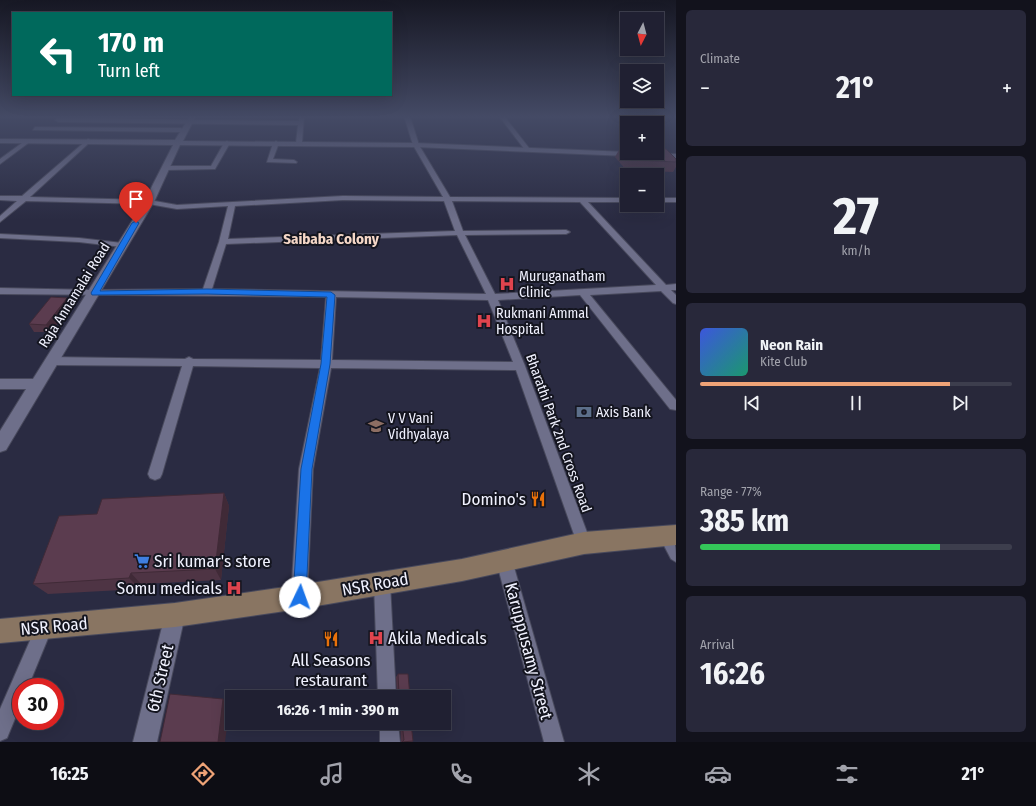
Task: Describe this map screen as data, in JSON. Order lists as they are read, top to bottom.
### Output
{
  "streets": {
    "main road": ["NSR Road"],
    "street": [
      "Raja Annamalai Road",
      "Bharathi Park 2nd Cross Road",
      "Karuppusamy Street",
      "6th Street"
    ]
  },
  "crossings": [
    ["Bharathi Park 2nd Cross Road", "NSR Road"],
    ["NSR Road", "Karuppusamy Street"],
    ["NSR Road", "6th Street"]
  ],
  "districts": ["Saibaba Colony"],
  "places": {
    "hospital": [
      "Muruganatham Clinic",
      "Rukmani Ammal Hospital",
      "Somu medicals",
      "Akila Medicals"
    ],
    "bank": ["Axis Bank"],
    "school or university": ["V V Vani Vidhyalaya"],
    "restaurant": ["Domino's", "All Seasons restaurant"],
    "supermarket": ["Sri kumar's store"]
  },
  "north": "bottom",
  "page": {
    "tile": [
      "Climate",
      ["27", "km/h"],
      ["Range · 77%", "385 km"],
      ["Arrival", "16:26"]
    ],
    "map_buttons": ["+", "−"],
    "turn": ["170 m", "Turn left"],
    "heat": ["−", "21°", "+"],
    "song": ["Neon Rain", "Kite Club"],
    "limit": "30",
    "trip": "16:26 · 1 min · 390 m",
    "tabs": ["16:25", "21°"]
  }
}
